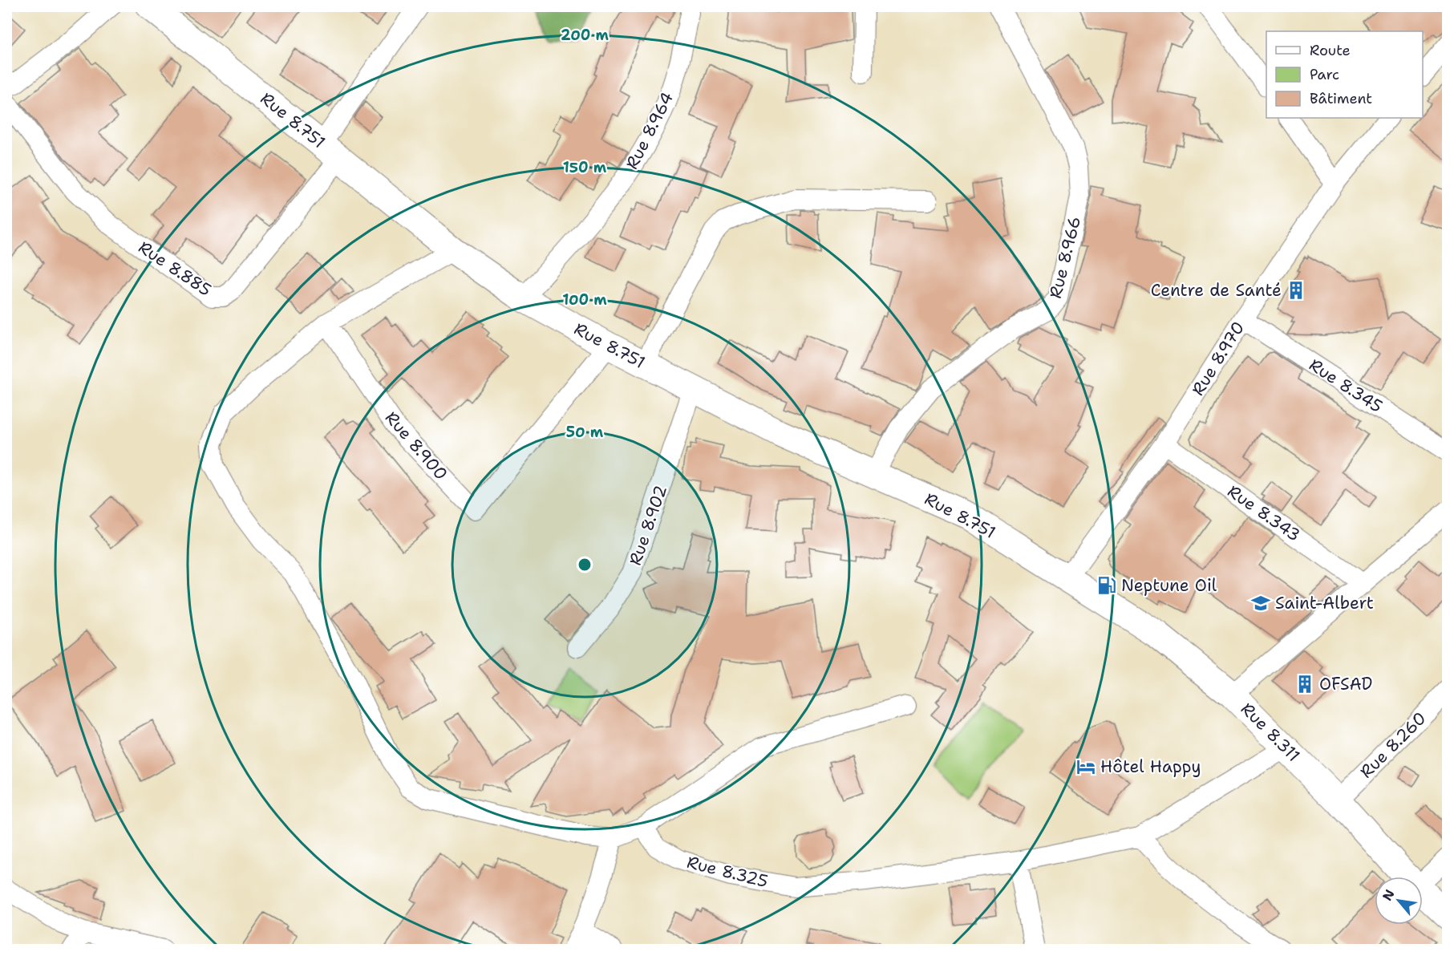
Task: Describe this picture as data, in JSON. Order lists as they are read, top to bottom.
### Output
{
  "streets": {
    "main road": ["Rue 8.751", "Rue 8.311"],
    "street": [
      "Rue 8.964",
      "Rue 8.966",
      "Rue 8.885",
      "Rue 8.970",
      "Rue 8.345",
      "Rue 8.900",
      "Rue 8.343",
      "Rue 8.902",
      "Rue 8.260",
      "Rue 8.325"
    ]
  },
  "crossings": [
    ["Rue 8.751", "Rue 8.964"],
    ["Rue 8.751", "Rue 8.966"],
    ["Rue 8.751", "Rue 8.885"],
    ["Rue 8.751", "Rue 8.970"],
    ["Rue 8.751", "Rue 8.900"],
    ["Rue 8.751", "Rue 8.902"],
    ["Rue 8.751", "Rue 8.311"],
    ["Rue 8.970", "Rue 8.345"],
    ["Rue 8.970", "Rue 8.343"],
    ["Rue 8.970", "Rue 8.311"],
    ["Rue 8.311", "Rue 8.260"],
    ["Rue 8.311", "Rue 8.325"]
  ],
  "places": {
    "building": ["Centre de Santé", "OFSAD"],
    "fuel station": ["Neptune Oil"],
    "school or university": ["Saint-Albert"],
    "hotel": ["Hôtel Happy"]
  },
  "legend": ["Route", "Parc", "Bâtiment"],
  "north": "top left",
  "rings": [
    "200 m",
    "150 m",
    "100 m",
    "50 m"
  ]
}
